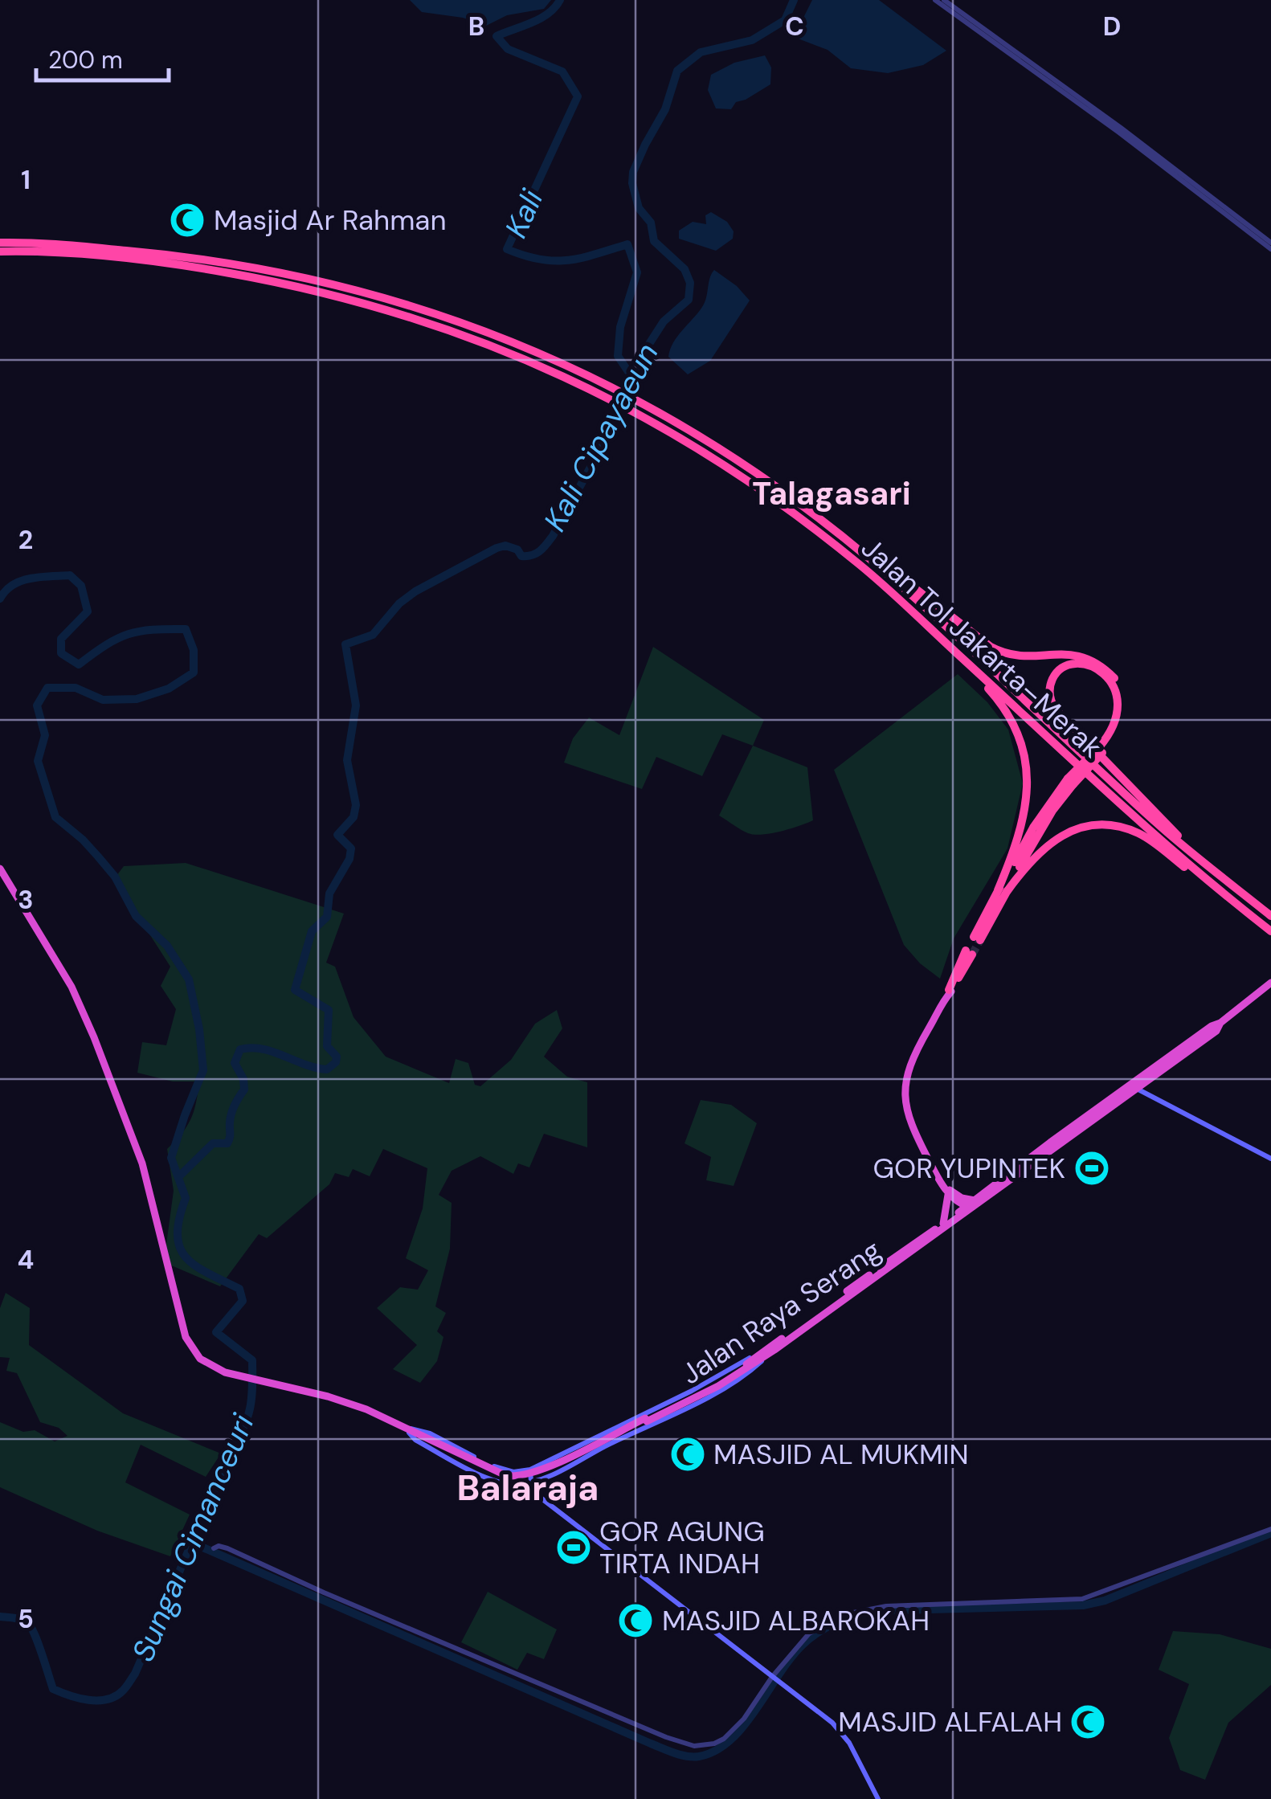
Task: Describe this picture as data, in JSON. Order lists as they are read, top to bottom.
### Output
{
  "streets": {
    "highway": ["Jalan Tol Jakarta–Merak", "Jalan Raya Serang"]
  },
  "districts": ["Talagasari", "Balaraja"],
  "water": ["Kali", "Kali Cipayaeun", "Sungai Cimanceuri"],
  "places": {
    "mosque": [
      "Masjid Ar Rahman",
      "MASJID AL MUKMIN",
      "MASJID ALBAROKAH",
      "MASJID ALFALAH"
    ],
    "sports": ["GOR YUPINTEK", "GOR AGUNG TIRTA INDAH"]
  },
  "scale_bar": "200 m",
  "grid": {
    "columns": ["B", "C", "D"],
    "rows": [
      "1",
      "2",
      "3",
      "4",
      "5"
    ]
  }
}
